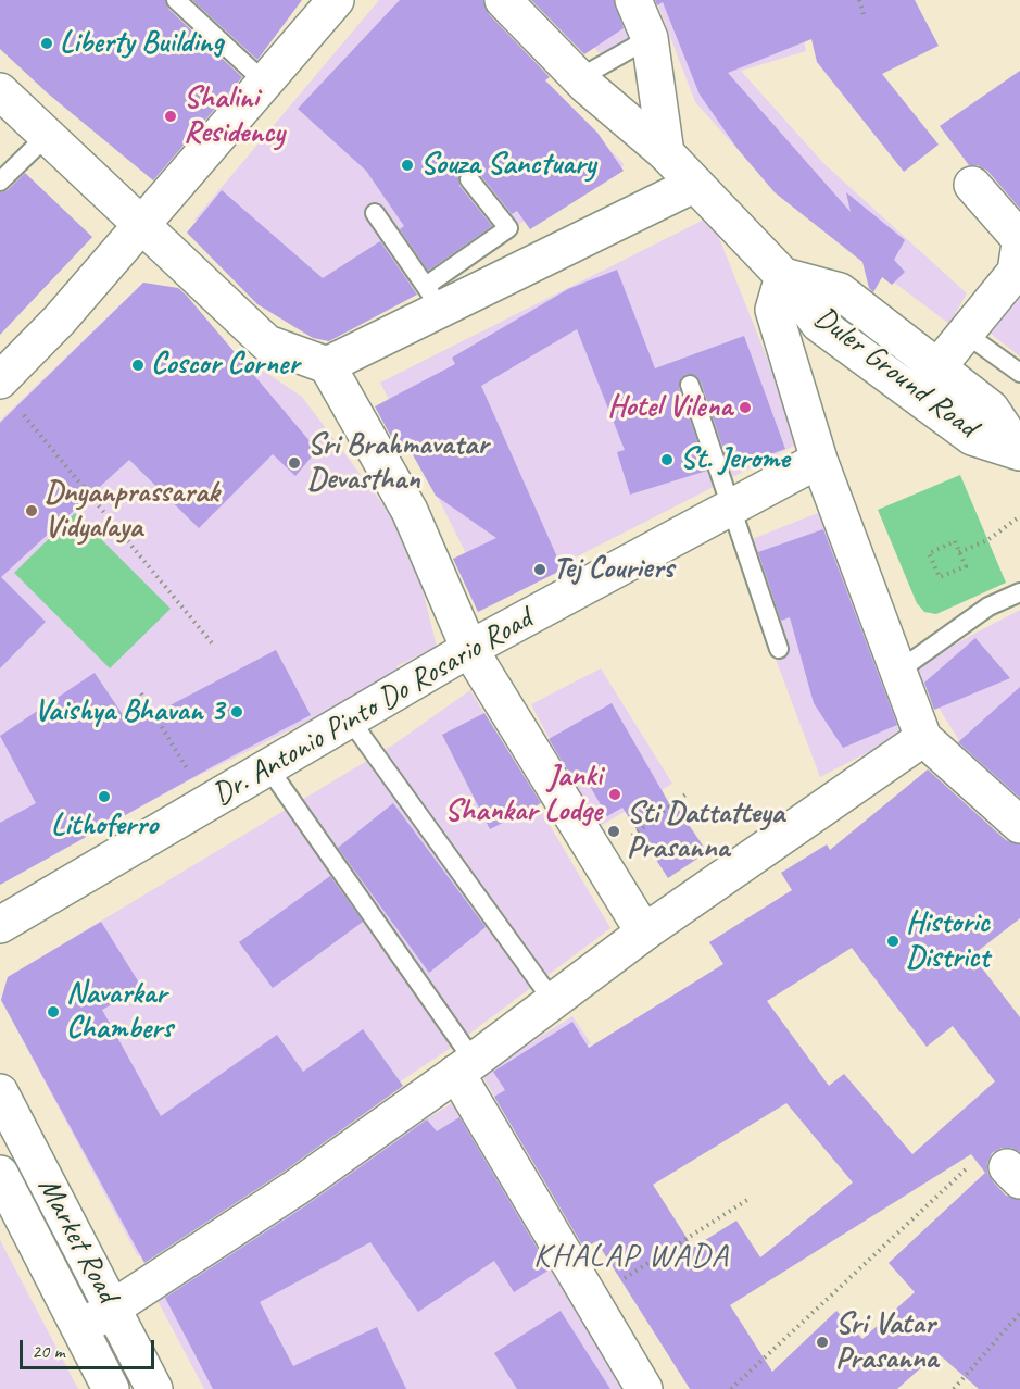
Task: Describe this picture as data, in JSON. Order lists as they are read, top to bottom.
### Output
{
  "streets": {
    "street": ["Duler Ground Road", "Dr. Antonio Pinto Do Rosario Road", "Market Road"]
  },
  "districts": ["KHALAP WADA"],
  "places": [
    "Liberty Building",
    "Shalini Residency",
    "Souza Sanctuary",
    "Coscor Corner",
    "Hotel Vilena",
    "St. Jerome",
    "Sri Brahmavatar Devasthan",
    "Dnyanprassarak Vidyalaya",
    "Tej Couriers",
    "Vaishya Bhavan 3",
    "Janki Shankar Lodge",
    "Lithoferro",
    "Sti Dattatteya Prasanna",
    "Historic District",
    "Navarkar Chambers",
    "Sri Vatar Prasanna"
  ],
  "scale_bar": "20 m"
}
